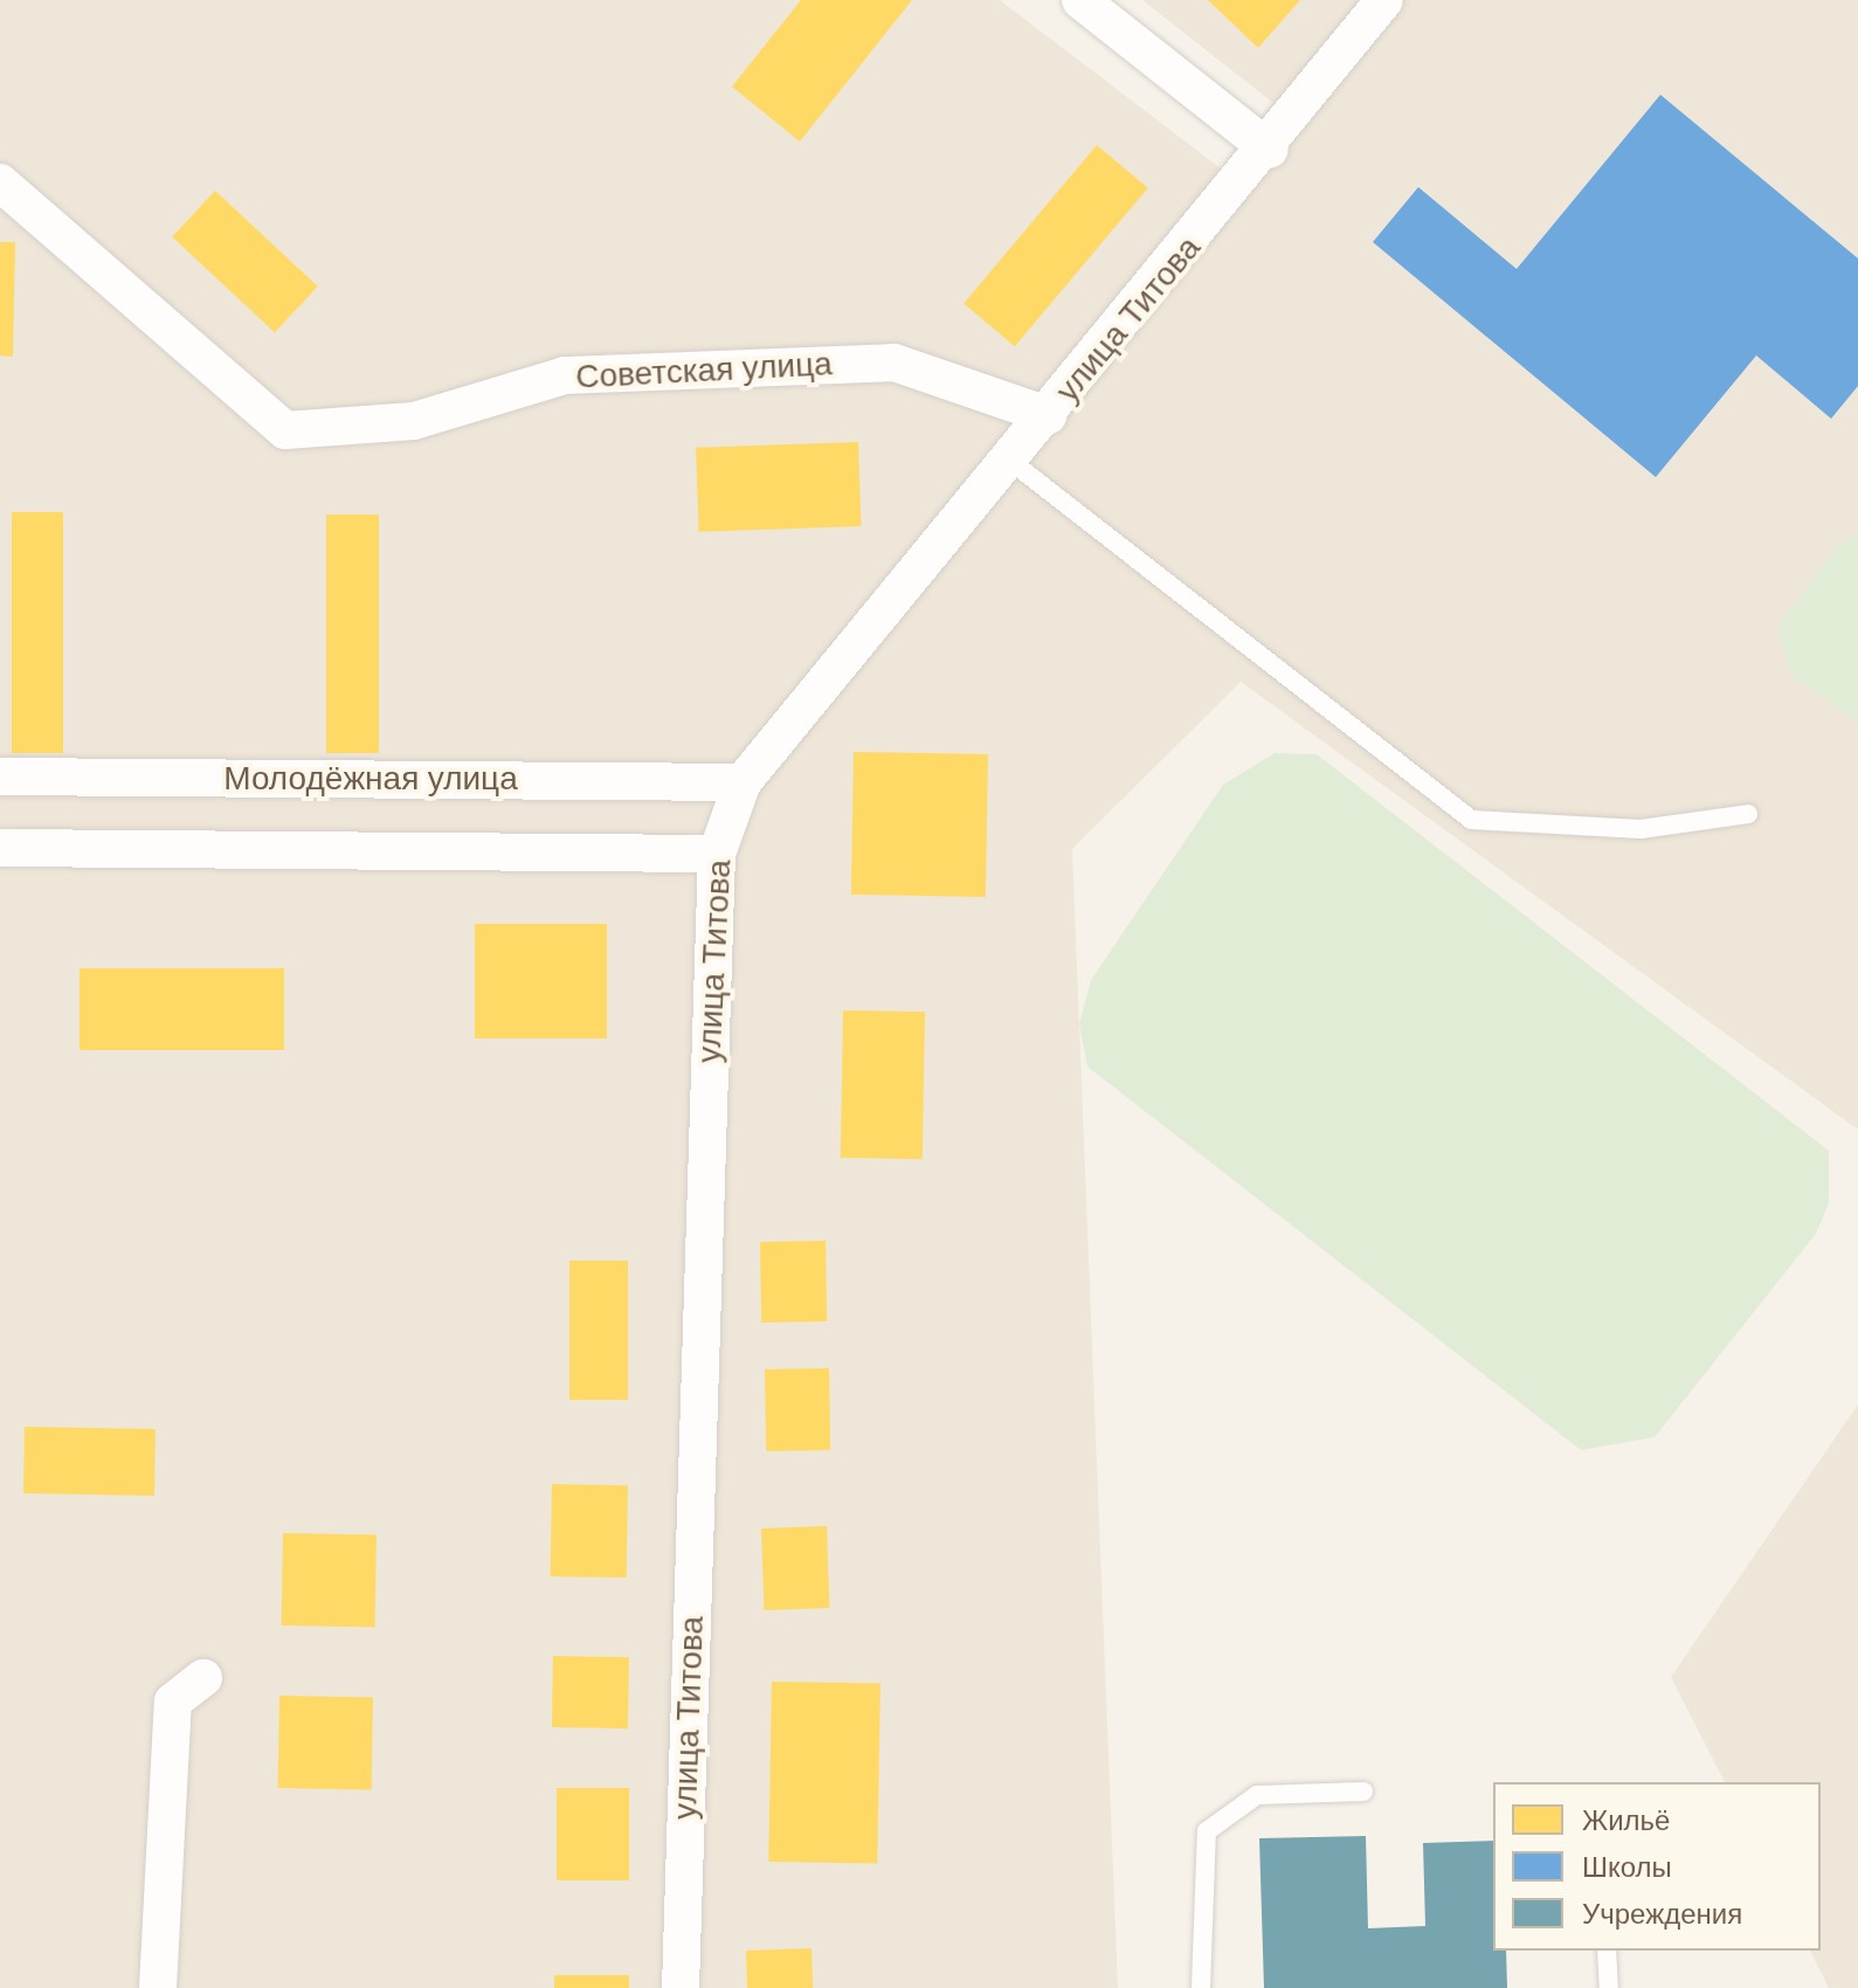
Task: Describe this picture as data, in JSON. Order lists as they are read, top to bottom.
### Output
{
  "streets": {
    "street": ["улица Титова", "Советская улица", "Молодёжная улица"]
  },
  "crossings": [
    ["улица Титова", "Советская улица"],
    ["улица Титова", "Молодёжная улица"]
  ],
  "legend": ["Жильё", "Школы", "Учреждения"]
}
